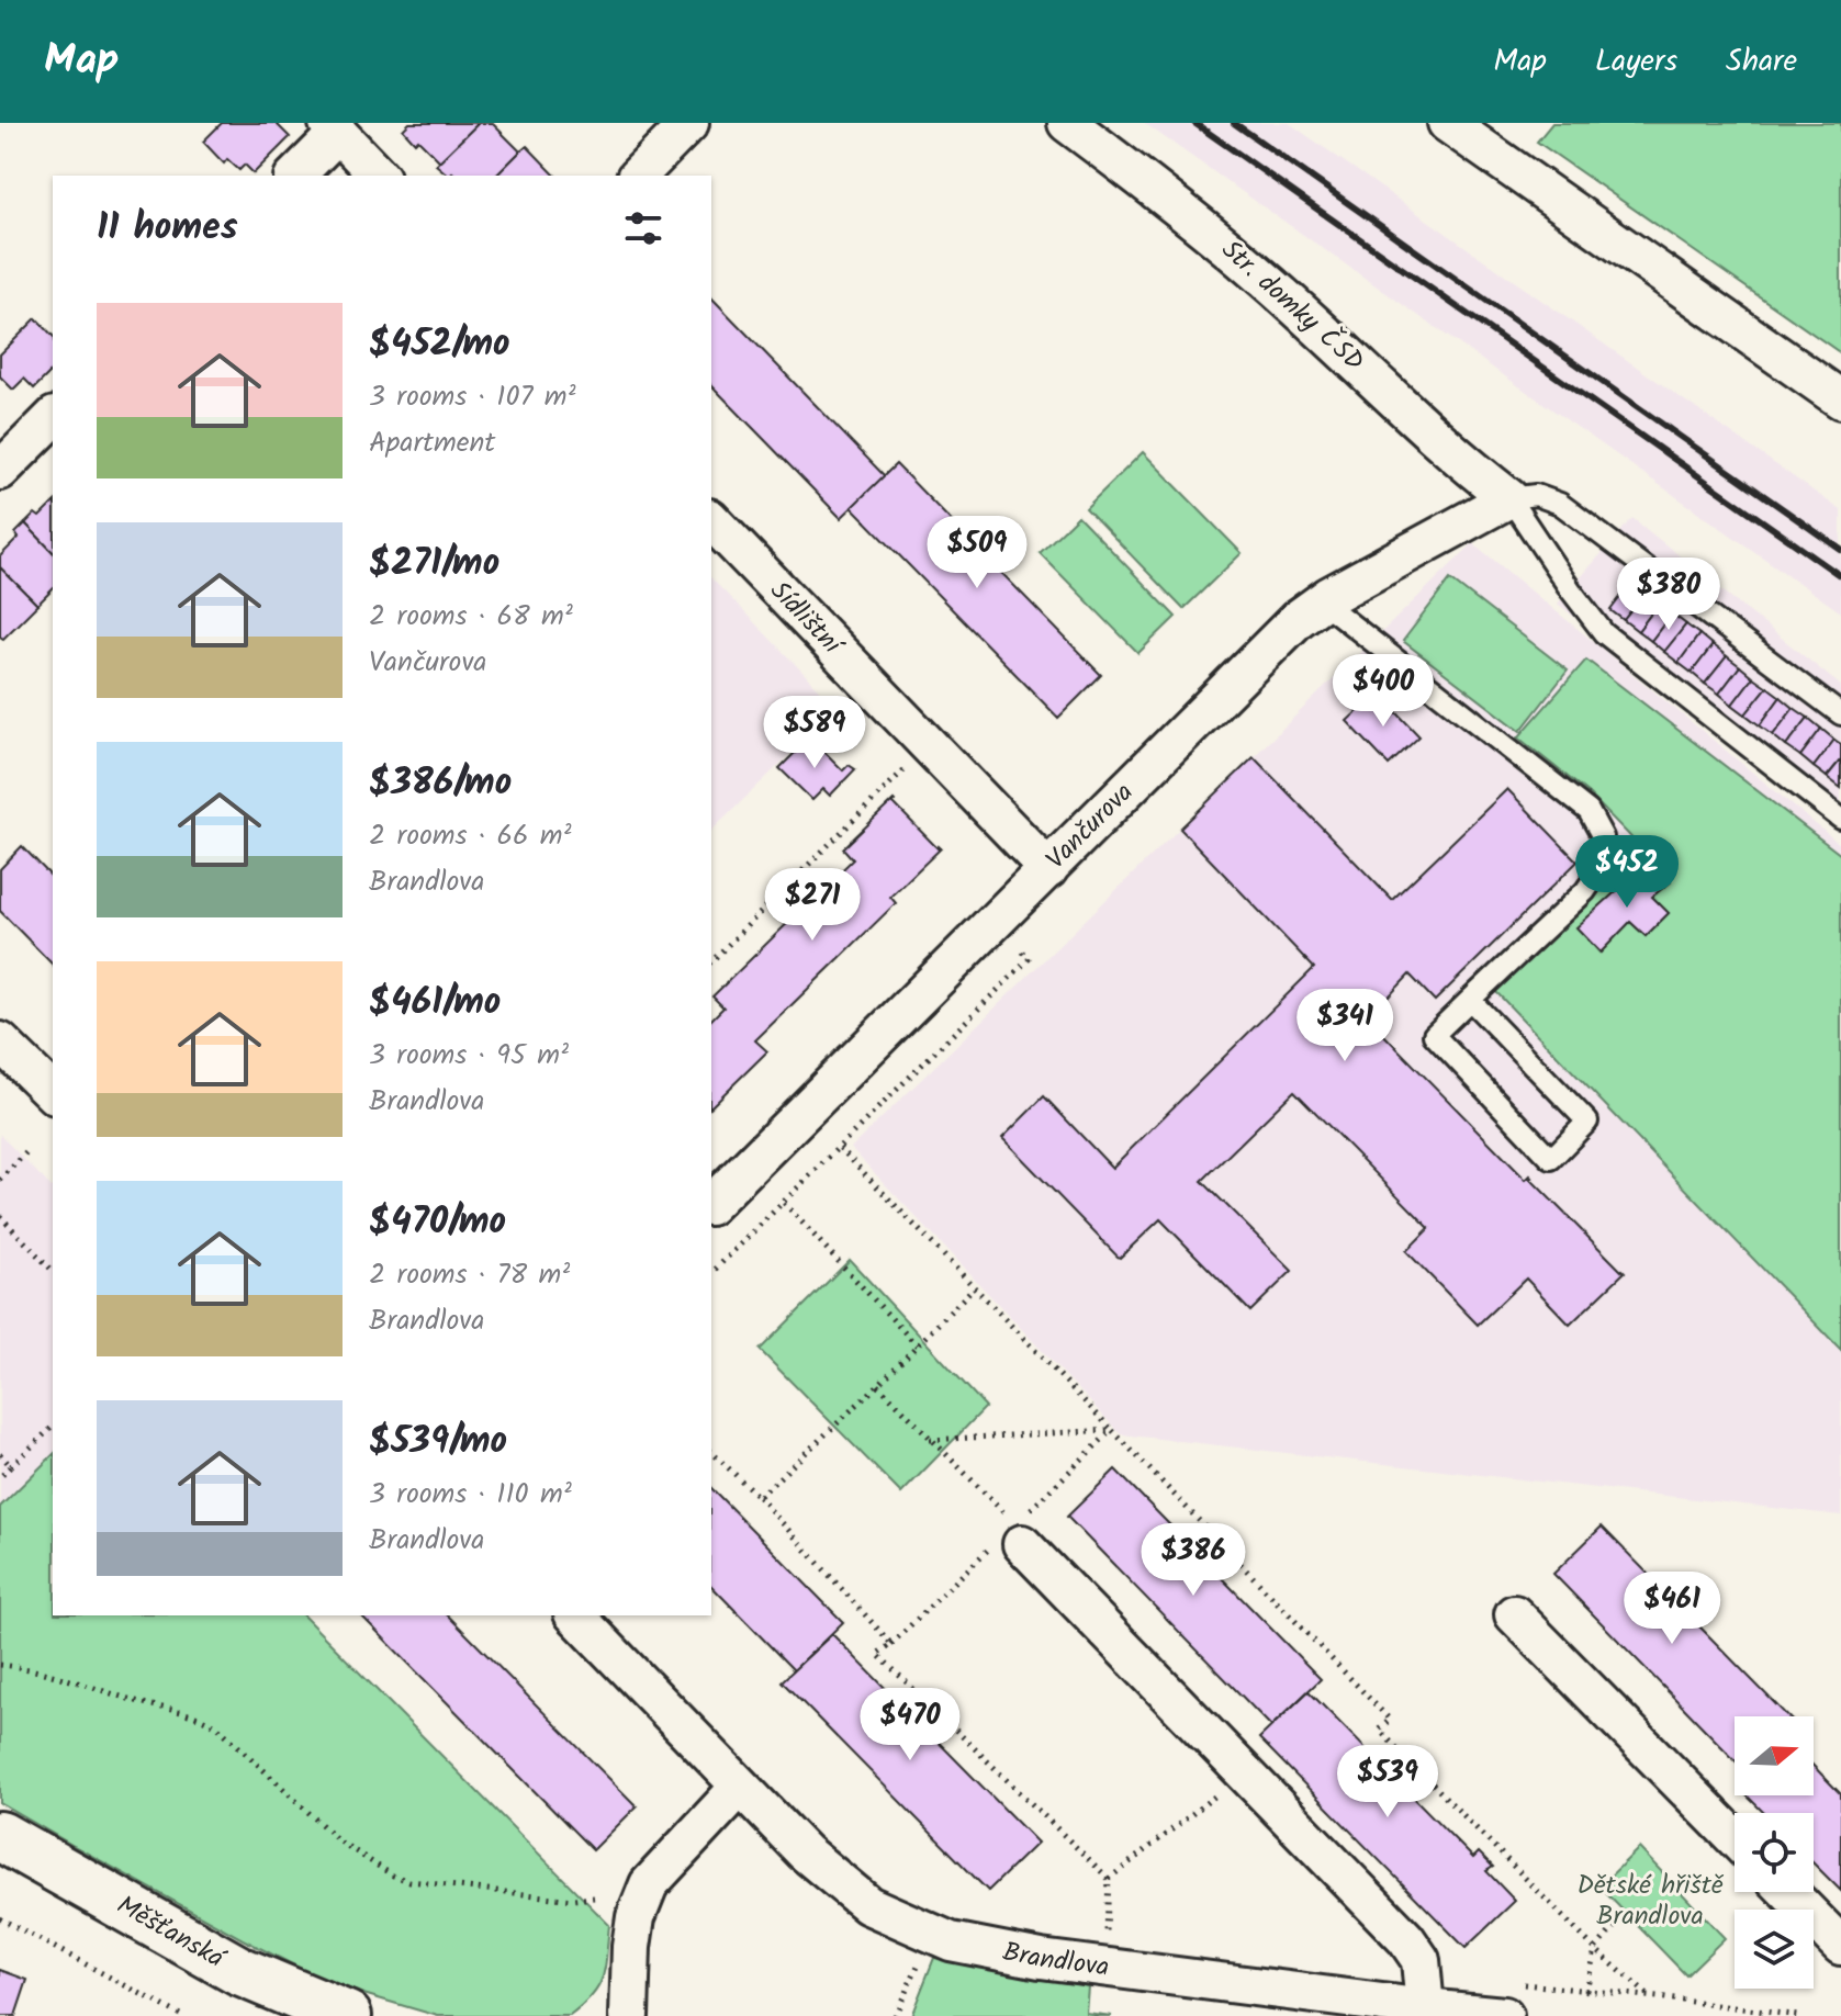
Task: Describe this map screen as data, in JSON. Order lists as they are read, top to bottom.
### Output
{
  "streets": {
    "main road": ["Měšťanská"],
    "street": [
      "Str. domky ČSD",
      "Sídlištní",
      "Vančurova",
      "Brandlova"
    ]
  },
  "crossings": [
    ["Str. domky ČSD", "Vančurova"],
    ["Sídlištní", "Vančurova"]
  ],
  "parks": ["Dětské hřiště Brandlova"],
  "north": "right",
  "page": {
    "header": "Map",
    "nav": ["Map", "Layers", "Share"],
    "heading": "11 homes",
    "list": [
      {
        "name": "$452/mo",
        "note": "3 rooms · 107 m² · Apartment"
      },
      {
        "name": "$271/mo",
        "note": "2 rooms · 68 m² · Vančurova"
      },
      {
        "name": "$386/mo",
        "note": "2 rooms · 66 m² · Brandlova"
      },
      {
        "name": "$461/mo",
        "note": "3 rooms · 95 m² · Brandlova"
      },
      {
        "name": "$470/mo",
        "note": "2 rooms · 78 m² · Brandlova"
      },
      {
        "name": "$539/mo",
        "note": "3 rooms · 110 m² · Brandlova"
      }
    ],
    "price": [
      "$509",
      "$380",
      "$400",
      "$589",
      "$452",
      "$271",
      "$341",
      "$386",
      "$461",
      "$470",
      "$539"
    ]
  }
}
